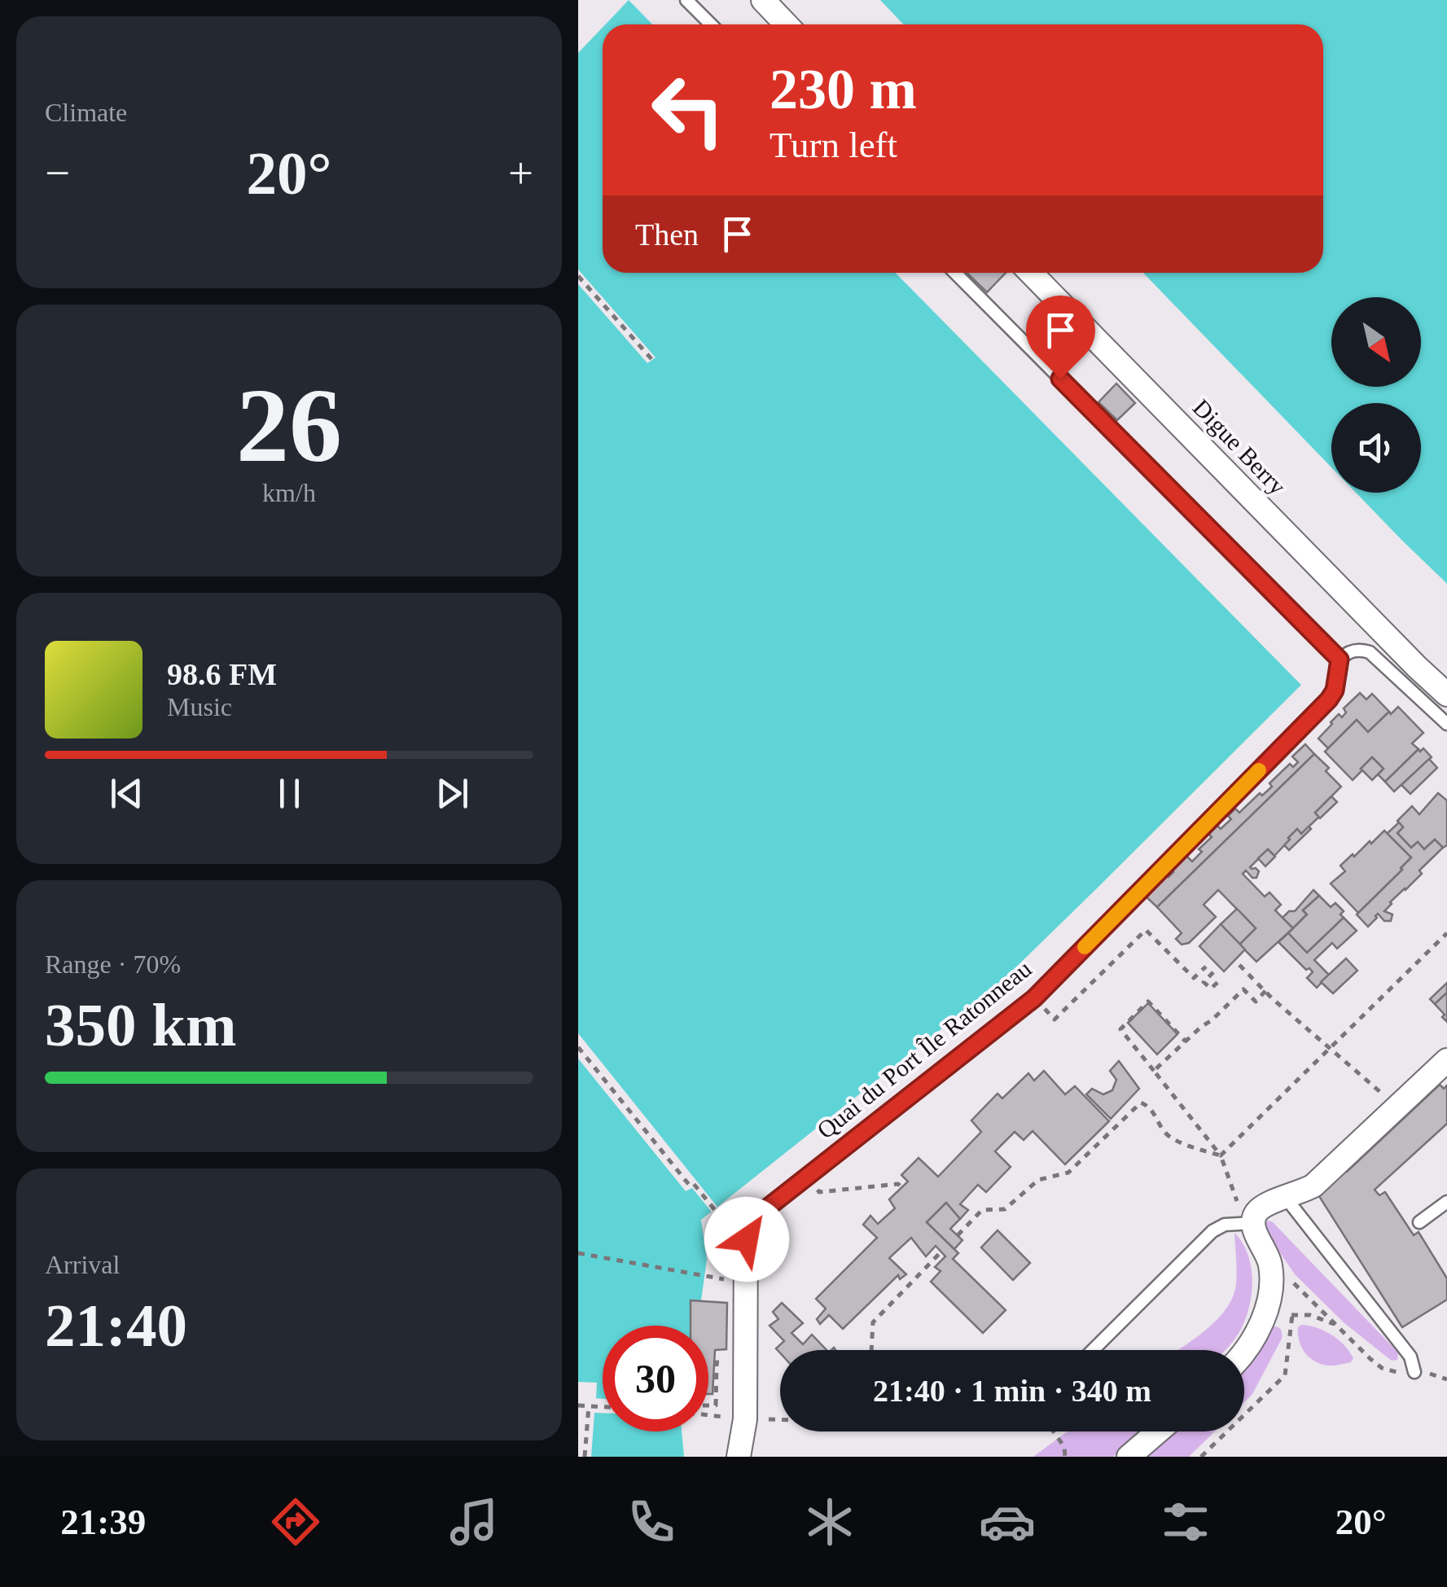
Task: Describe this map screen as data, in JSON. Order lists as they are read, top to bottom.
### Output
{
  "streets": {
    "street": ["Digue Berry"],
    "lane": ["Quai du Port Île Ratonneau"]
  },
  "north": "bottom right",
  "page": {
    "tile": [
      "Climate",
      ["26", "km/h"],
      ["Range · 70%", "350 km"],
      ["Arrival", "21:40"]
    ],
    "turn": ["230 m", "Turn left"],
    "heat": ["−", "20°", "+"],
    "then": "Then",
    "song": ["98.6 FM", "Music"],
    "limit": "30",
    "trip": "21:40 · 1 min · 340 m",
    "tabs": ["21:39", "20°"]
  }
}
